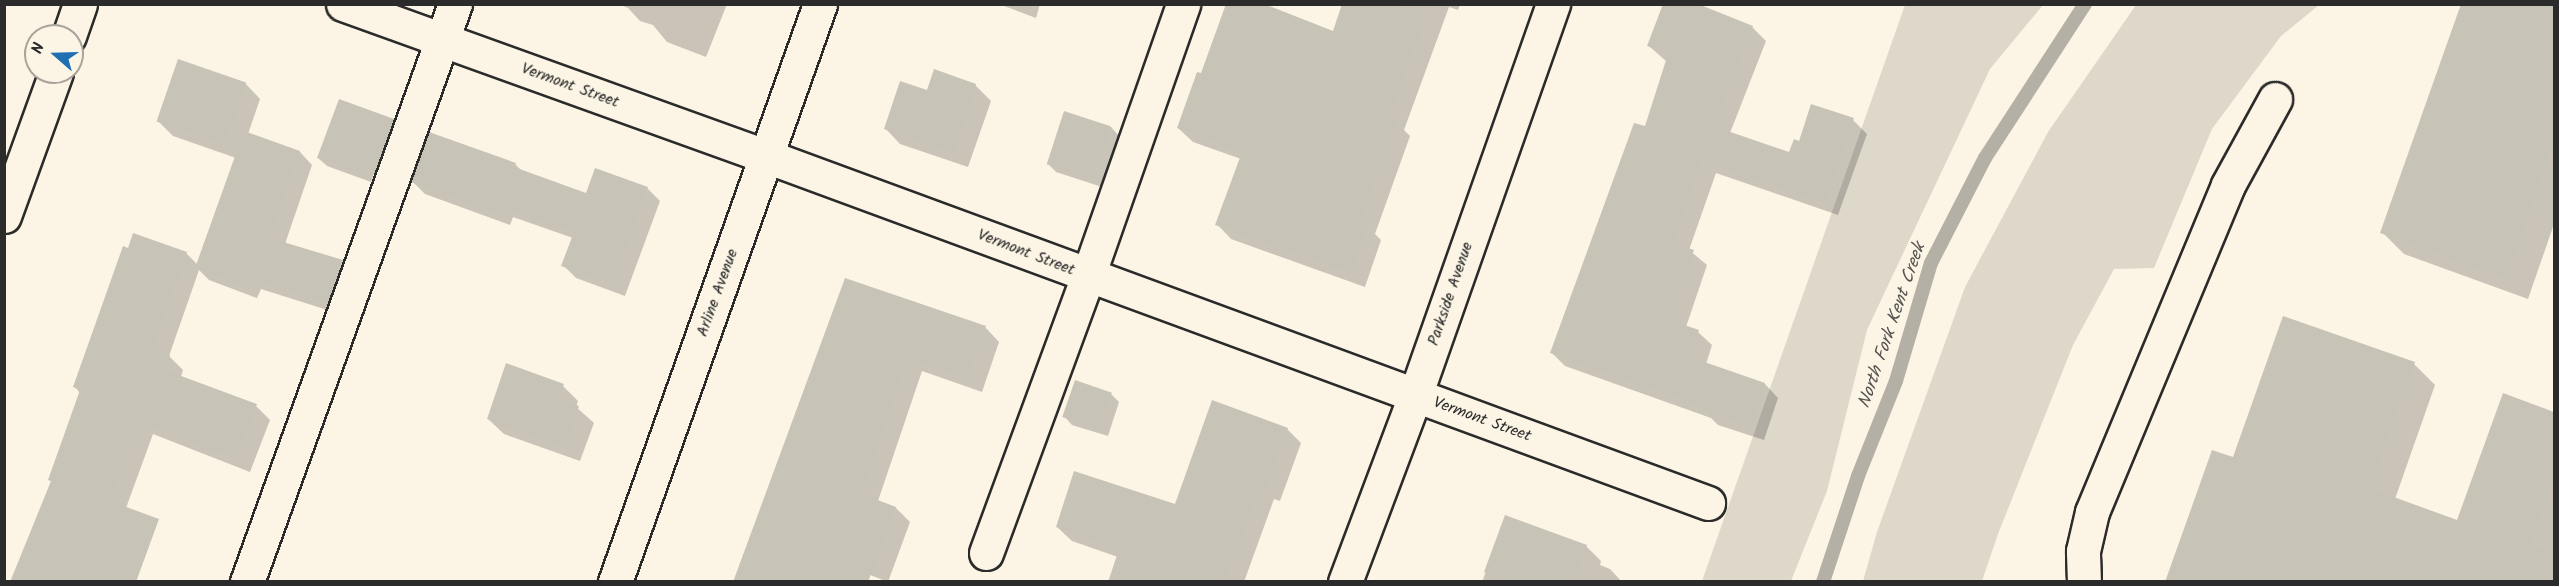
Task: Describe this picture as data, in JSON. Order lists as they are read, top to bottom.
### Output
{
  "streets": {
    "street": ["Vermont Street", "Arline Avenue", "Parkside Avenue"]
  },
  "crossings": [
    ["Vermont Street", "Arline Avenue"],
    ["Vermont Street", "Parkside Avenue"]
  ],
  "water": ["North Fork Kent Creek"],
  "north": "left"
}
